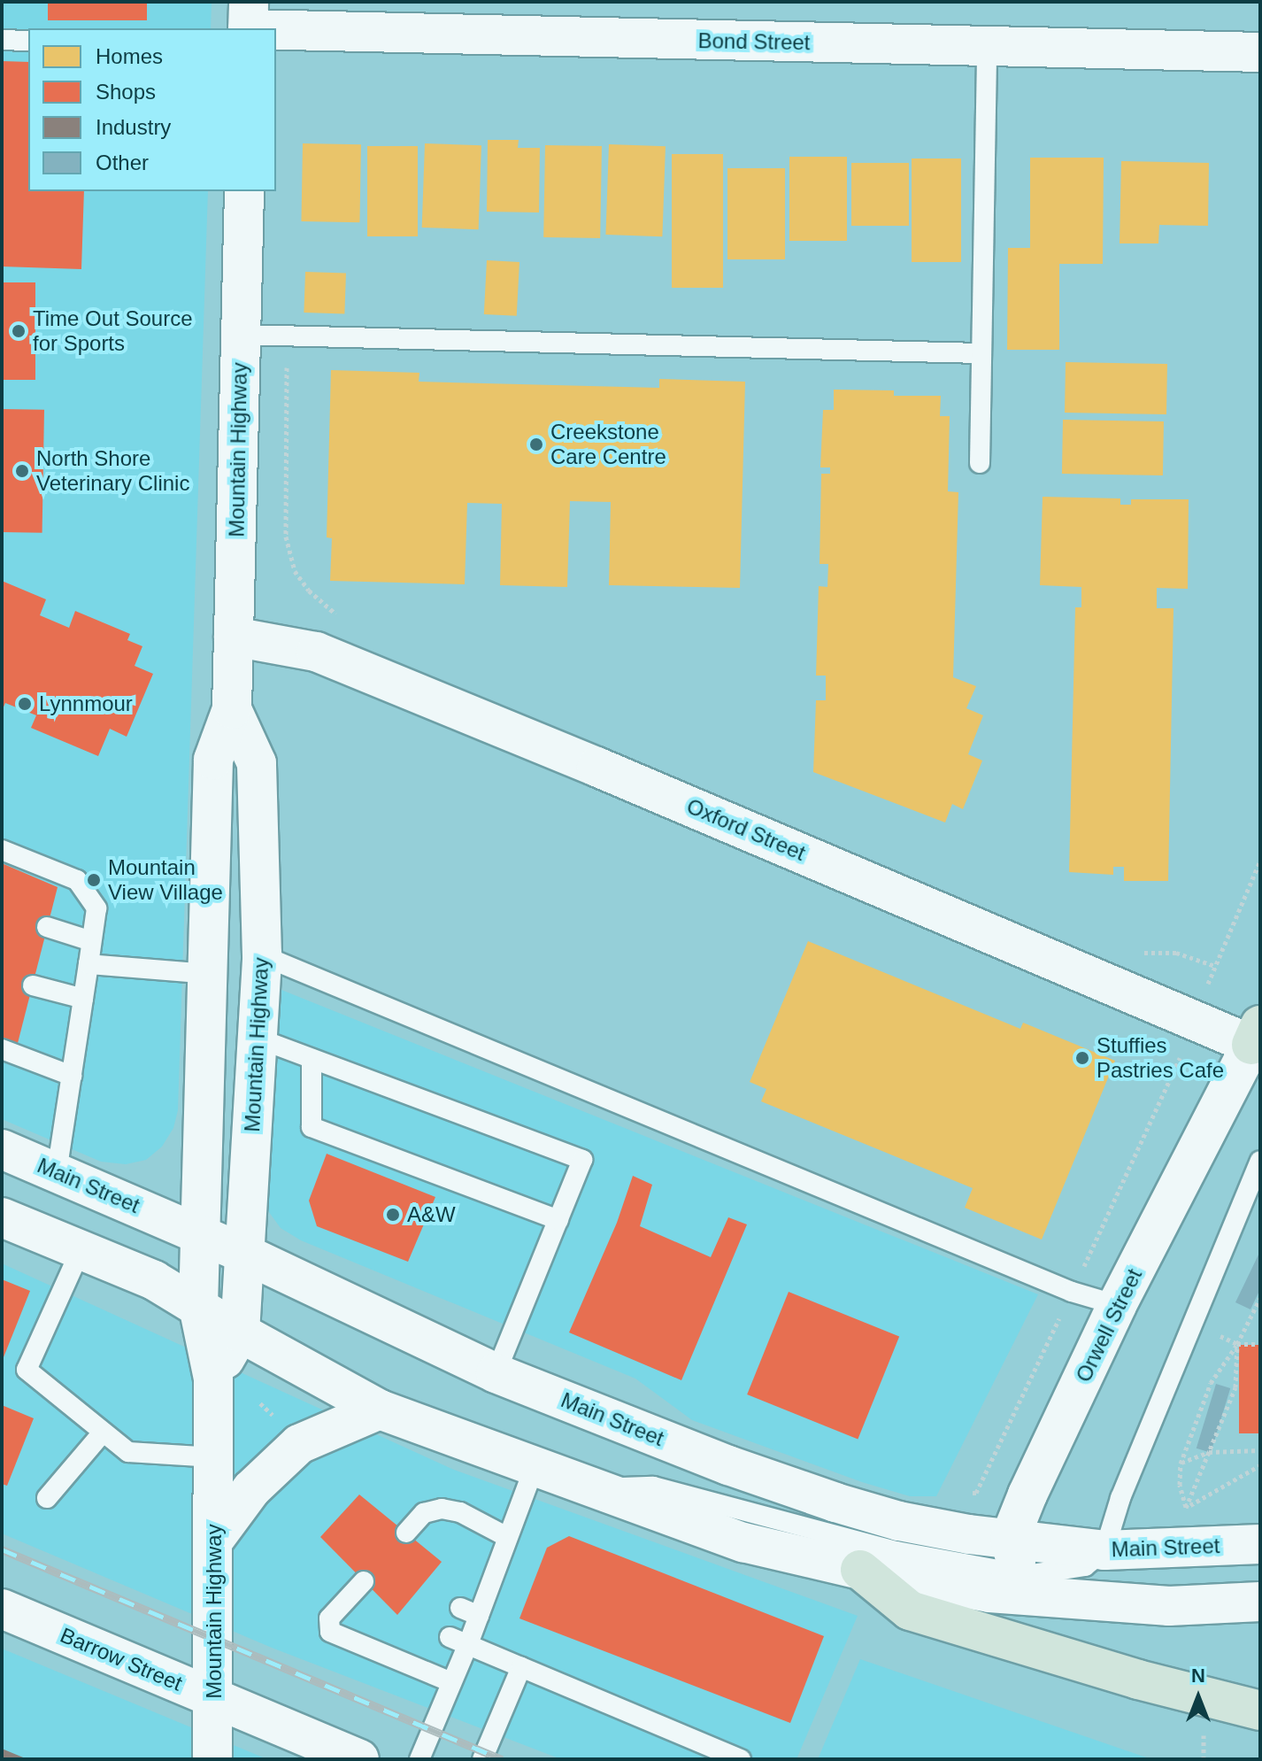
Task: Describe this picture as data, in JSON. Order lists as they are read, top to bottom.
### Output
{
  "streets": {
    "street": [
      "Bond Street",
      "Mountain Highway",
      "Oxford Street",
      "Main Street",
      "Orwell Street",
      "Barrow Street"
    ]
  },
  "crossings": [
    ["Mountain Highway", "Oxford Street"],
    ["Mountain Highway", "Main Street"],
    ["Mountain Highway", "Barrow Street"],
    ["Oxford Street", "Orwell Street"],
    ["Main Street", "Orwell Street"]
  ],
  "places": [
    "Time Out Source for Sports",
    "Creekstone Care Centre",
    "North Shore Veterinary Clinic",
    "Lynnmour",
    "Mountain View Village",
    "Stuffies Pastries Cafe",
    "A&W"
  ],
  "legend": [
    "Homes",
    "Shops",
    "Industry",
    "Other"
  ],
  "north": "top"
}
